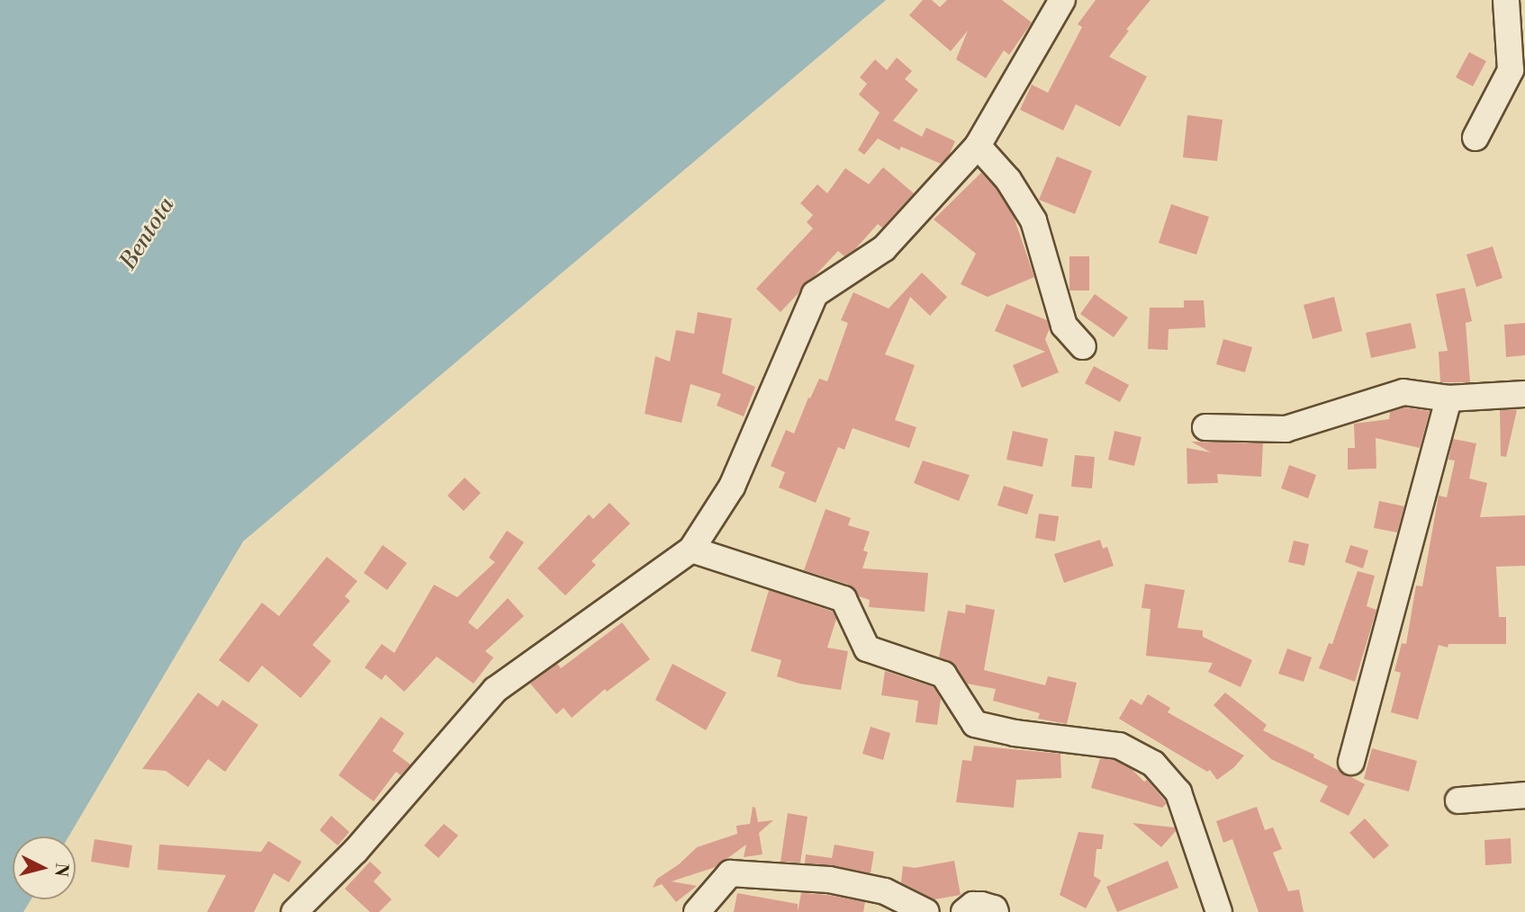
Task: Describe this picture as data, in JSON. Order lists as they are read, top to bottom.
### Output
{
  "water": ["Bentota"],
  "north": "right"
}
